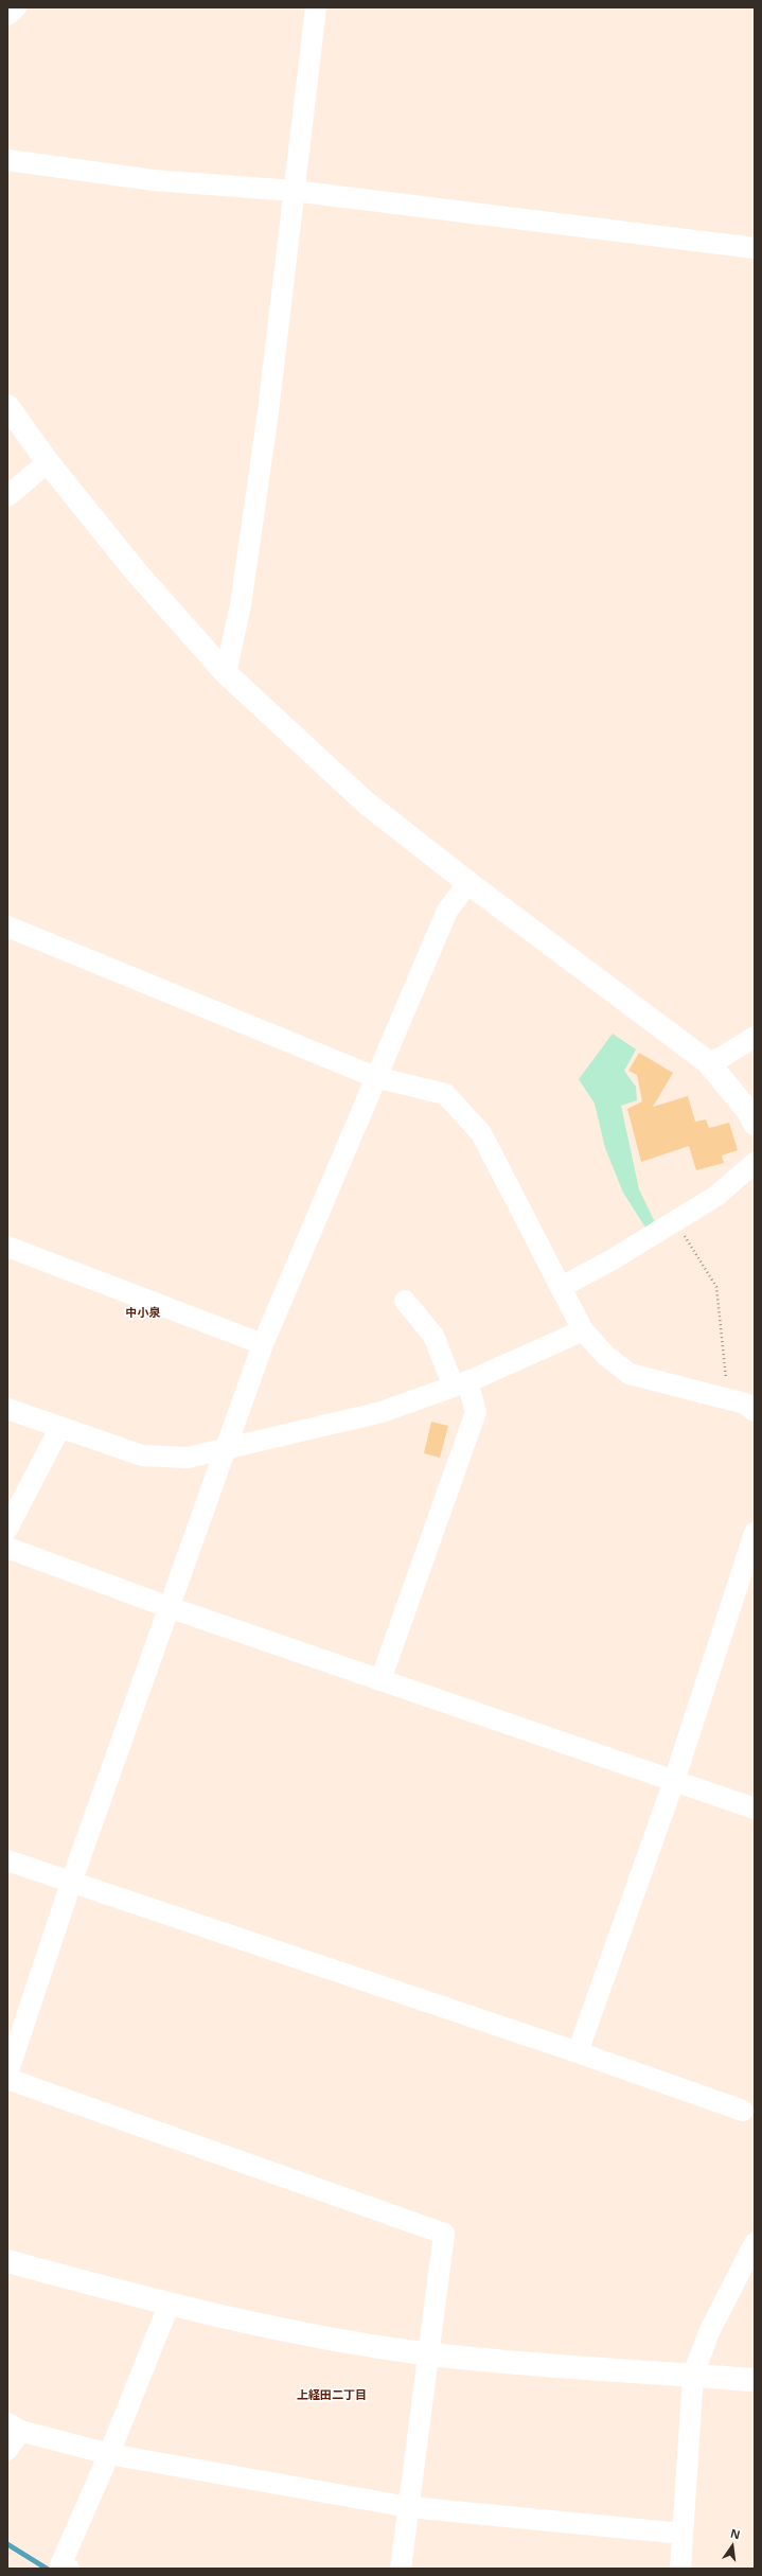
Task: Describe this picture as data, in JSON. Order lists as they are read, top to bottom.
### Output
{
  "districts": ["中小泉", "上経田二丁目"],
  "north": "top"
}
